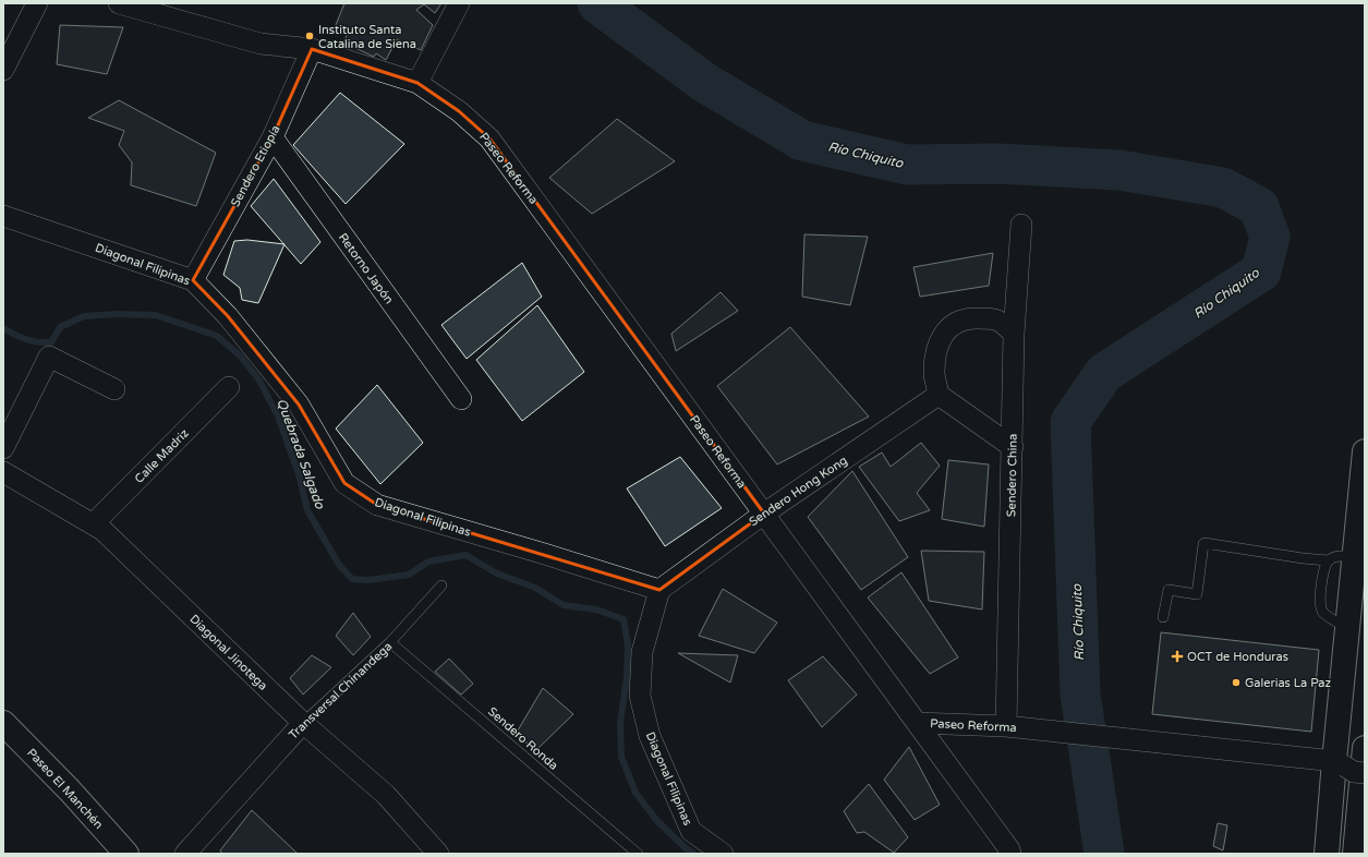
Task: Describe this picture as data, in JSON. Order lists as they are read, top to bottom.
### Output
{
  "streets": {
    "main road": ["Paseo El Manchén"],
    "street": [
      "Sendero Etiopía",
      "Paseo Reforma",
      "Diagonal Filipinas",
      "Retorno Japón",
      "Calle Madriz",
      "Sendero China",
      "Sendero Hong Kong",
      "Diagonal Jinotega",
      "Transversal Chinandega"
    ],
    "lane": ["Sendero Ronda"]
  },
  "crossings": [
    ["Sendero Etiopía", "Paseo Reforma"],
    ["Sendero Etiopía", "Diagonal Filipinas"],
    ["Sendero Etiopía", "Retorno Japón"],
    ["Paseo Reforma", "Sendero China"],
    ["Paseo Reforma", "Sendero Hong Kong"],
    ["Diagonal Filipinas", "Sendero Hong Kong"],
    ["Calle Madriz", "Diagonal Jinotega"],
    ["Diagonal Jinotega", "Transversal Chinandega"],
    ["Transversal Chinandega", "Sendero Ronda"]
  ],
  "water": ["Río Chiquito", "Quebrada Salgado"],
  "places": {
    "other": ["Instituto Santa Catalina de Siena", "Galerias La Paz"],
    "health": ["OCT de Honduras"]
  }
}
